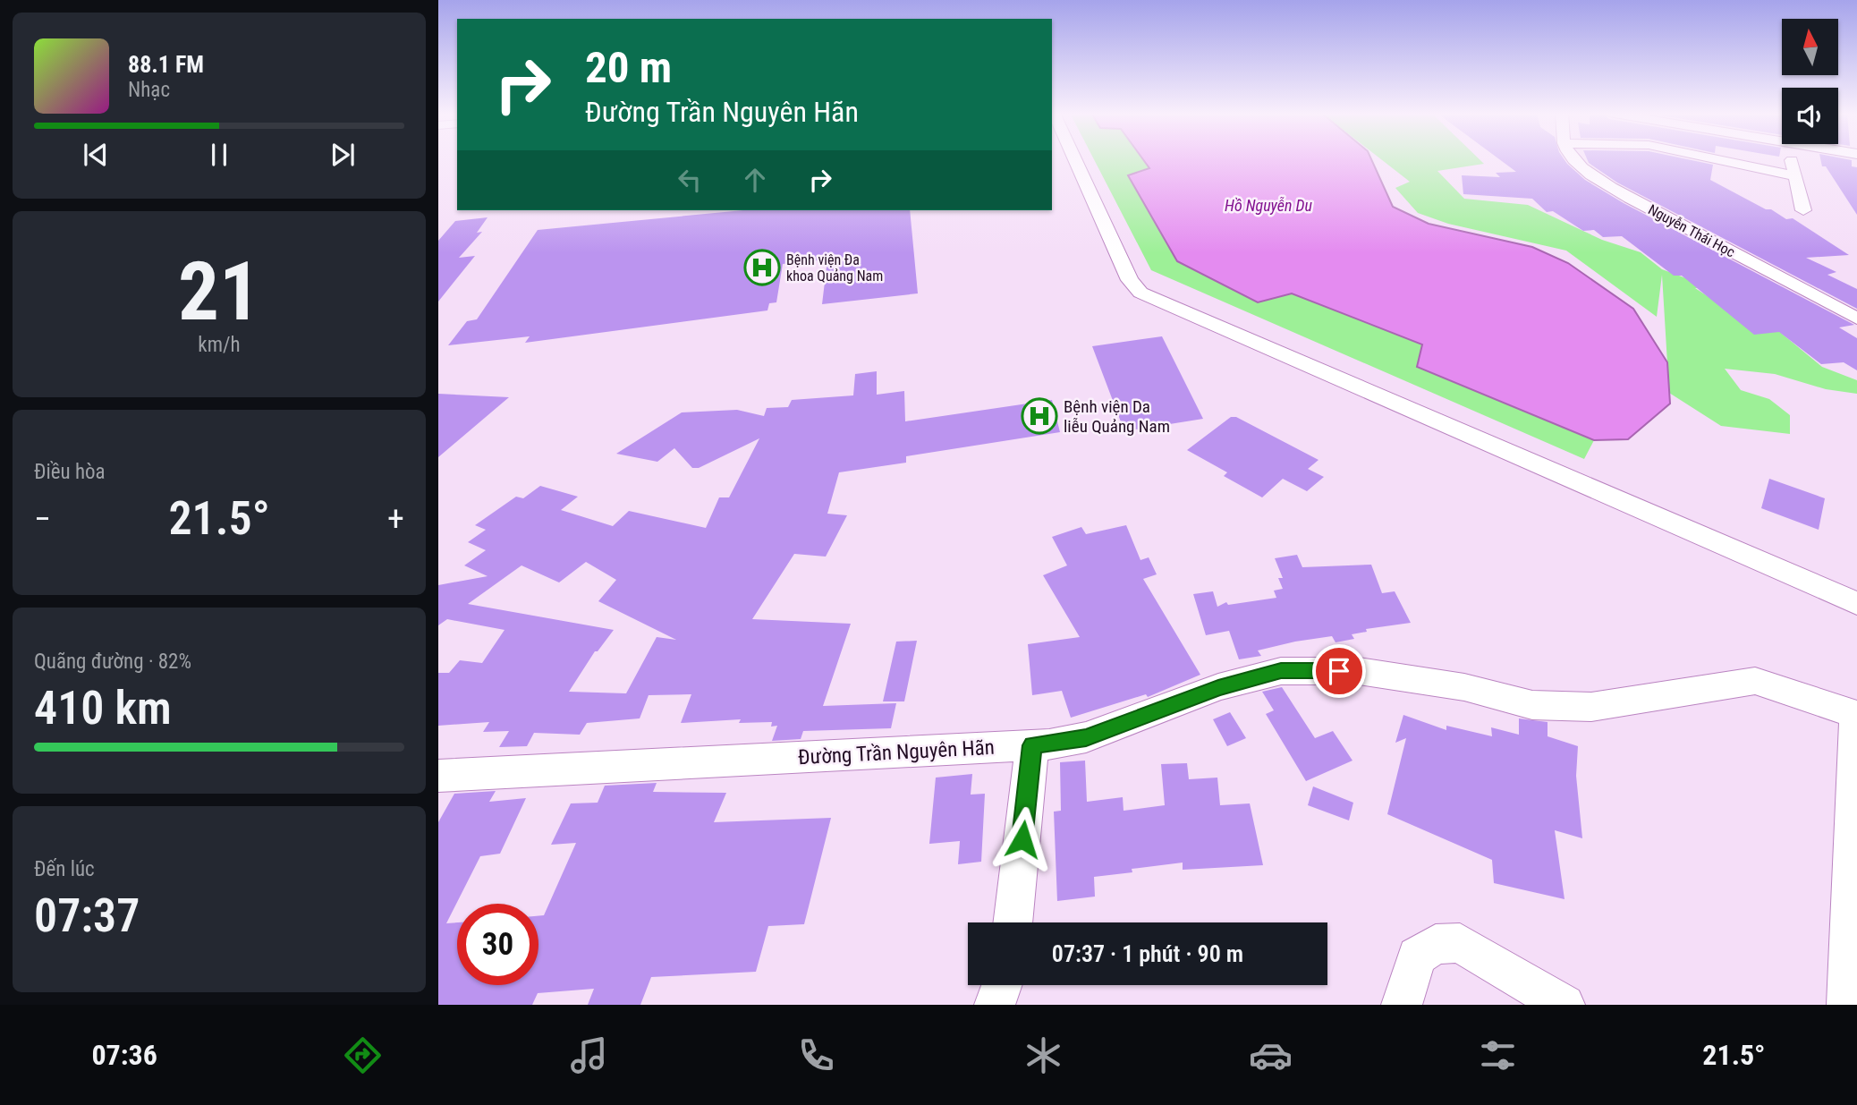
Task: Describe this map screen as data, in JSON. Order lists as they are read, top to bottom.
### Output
{
  "streets": {
    "street": ["Nguyễn Thái Học", "Đường Trần Nguyên Hãn"]
  },
  "water": ["Hồ Nguyễn Du"],
  "places": {
    "hospital": ["Bệnh viện Đa khoa Quảng Nam", "Bệnh viện Da liễu Quảng Nam"]
  },
  "north": "top",
  "page": {
    "turn": ["20 m", "Đường Trần Nguyên Hãn"],
    "song": ["88.1 FM", "Nhạc"],
    "tile": [
      ["21", "km/h"],
      "Điều hòa",
      ["Quãng đường · 82%", "410 km"],
      ["Đến lúc", "07:37"]
    ],
    "heat": ["−", "21.5°", "+"],
    "limit": "30",
    "trip": "07:37 · 1 phút · 90 m",
    "tabs": ["07:36", "21.5°"]
  }
}
